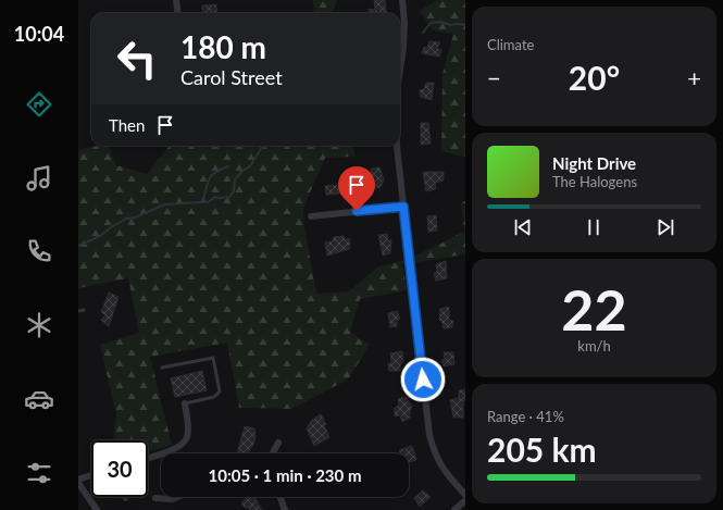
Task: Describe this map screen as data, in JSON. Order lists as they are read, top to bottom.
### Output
{
  "page": {
    "tabs": "10:04",
    "tile": [
      "Climate",
      ["22", "km/h"],
      ["Range · 41%", "205 km"]
    ],
    "turn": ["180 m", "Carol Street"],
    "heat": ["−", "20°", "+"],
    "then": "Then",
    "song": ["Night Drive", "The Halogens"],
    "limit": "30",
    "trip": "10:05 · 1 min · 230 m"
  }
}
